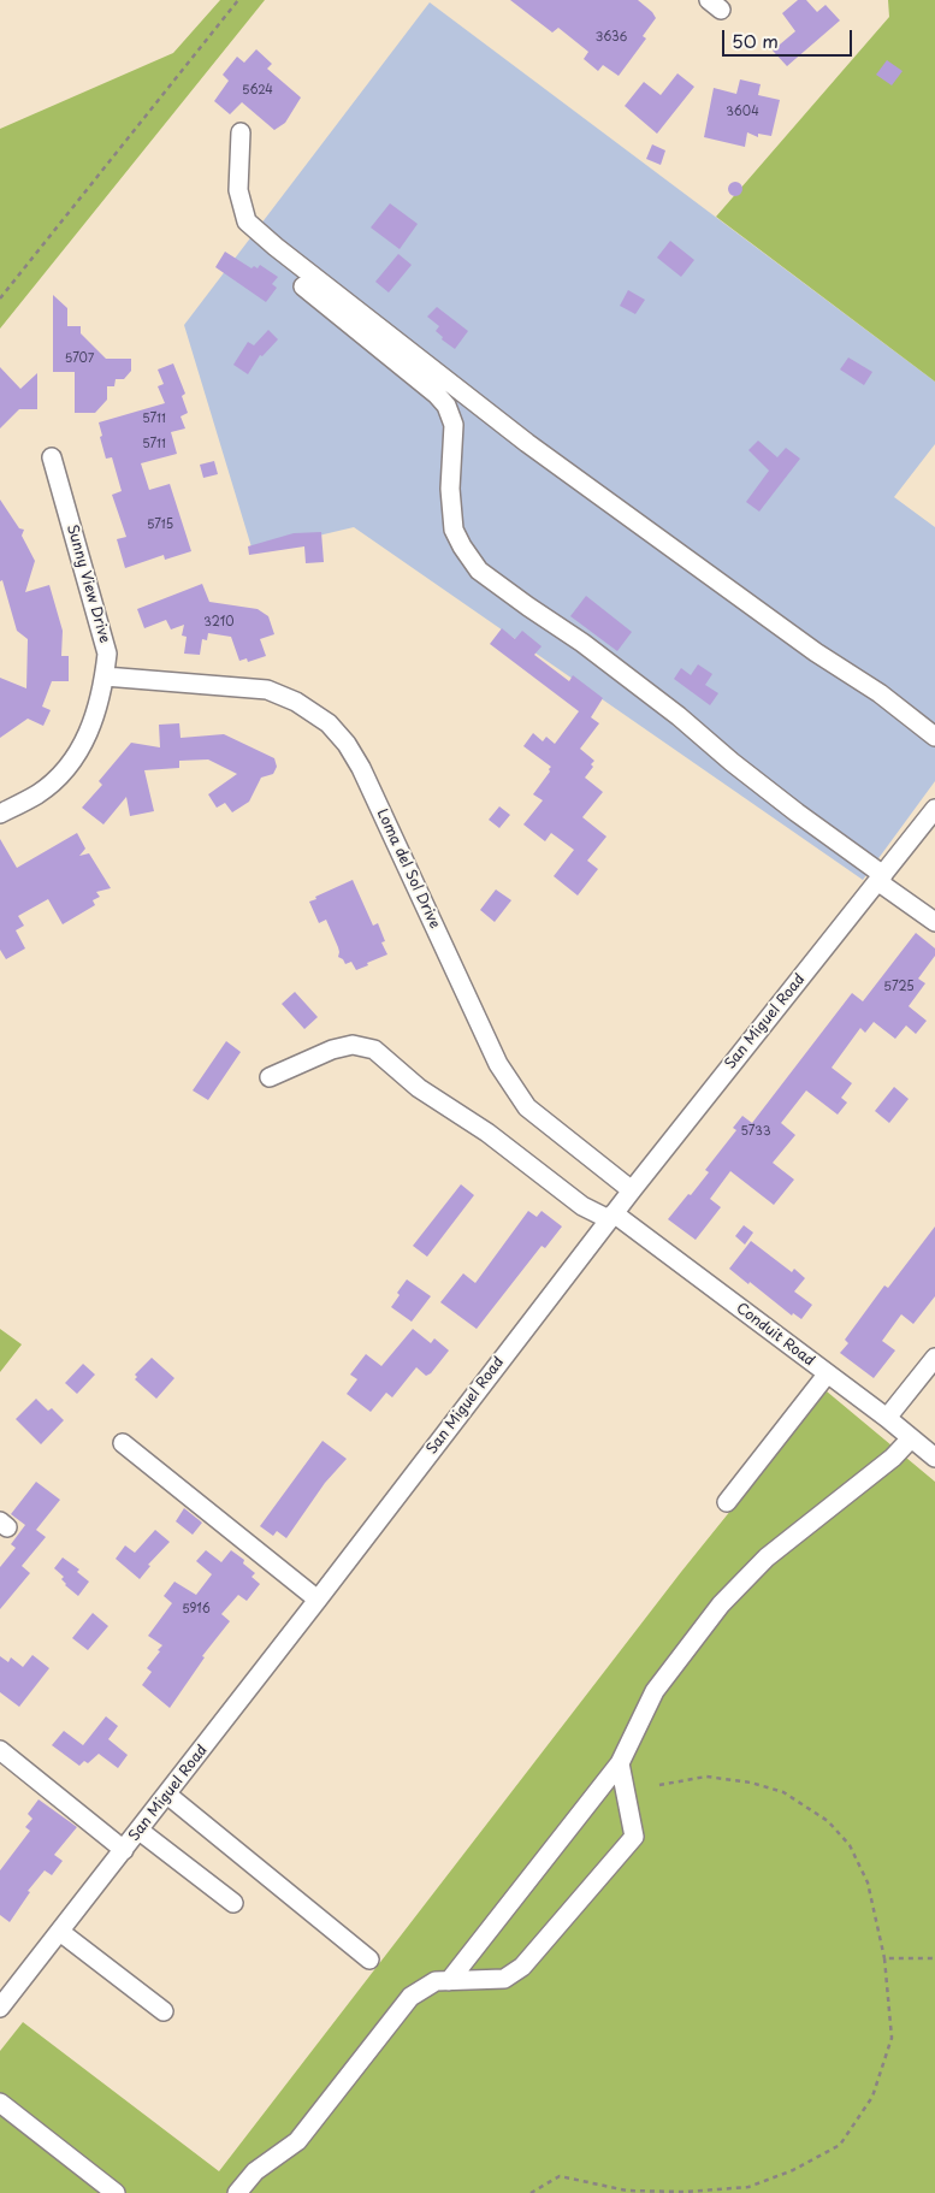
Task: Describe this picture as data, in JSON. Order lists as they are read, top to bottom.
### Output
{
  "streets": {
    "street": [
      "Sunny View Drive",
      "Loma del Sol Drive",
      "San Miguel Road",
      "Conduit Road"
    ]
  },
  "crossings": [
    ["Sunny View Drive", "Loma del Sol Drive"],
    ["Loma del Sol Drive", "San Miguel Road"],
    ["San Miguel Road", "Conduit Road"]
  ],
  "house_numbers": [
    "3636",
    "5624",
    "3604",
    "5707",
    "5711",
    "5711",
    "5715",
    "3210",
    "5725",
    "5733",
    "5916"
  ],
  "scale_bar": "50 m"
}
